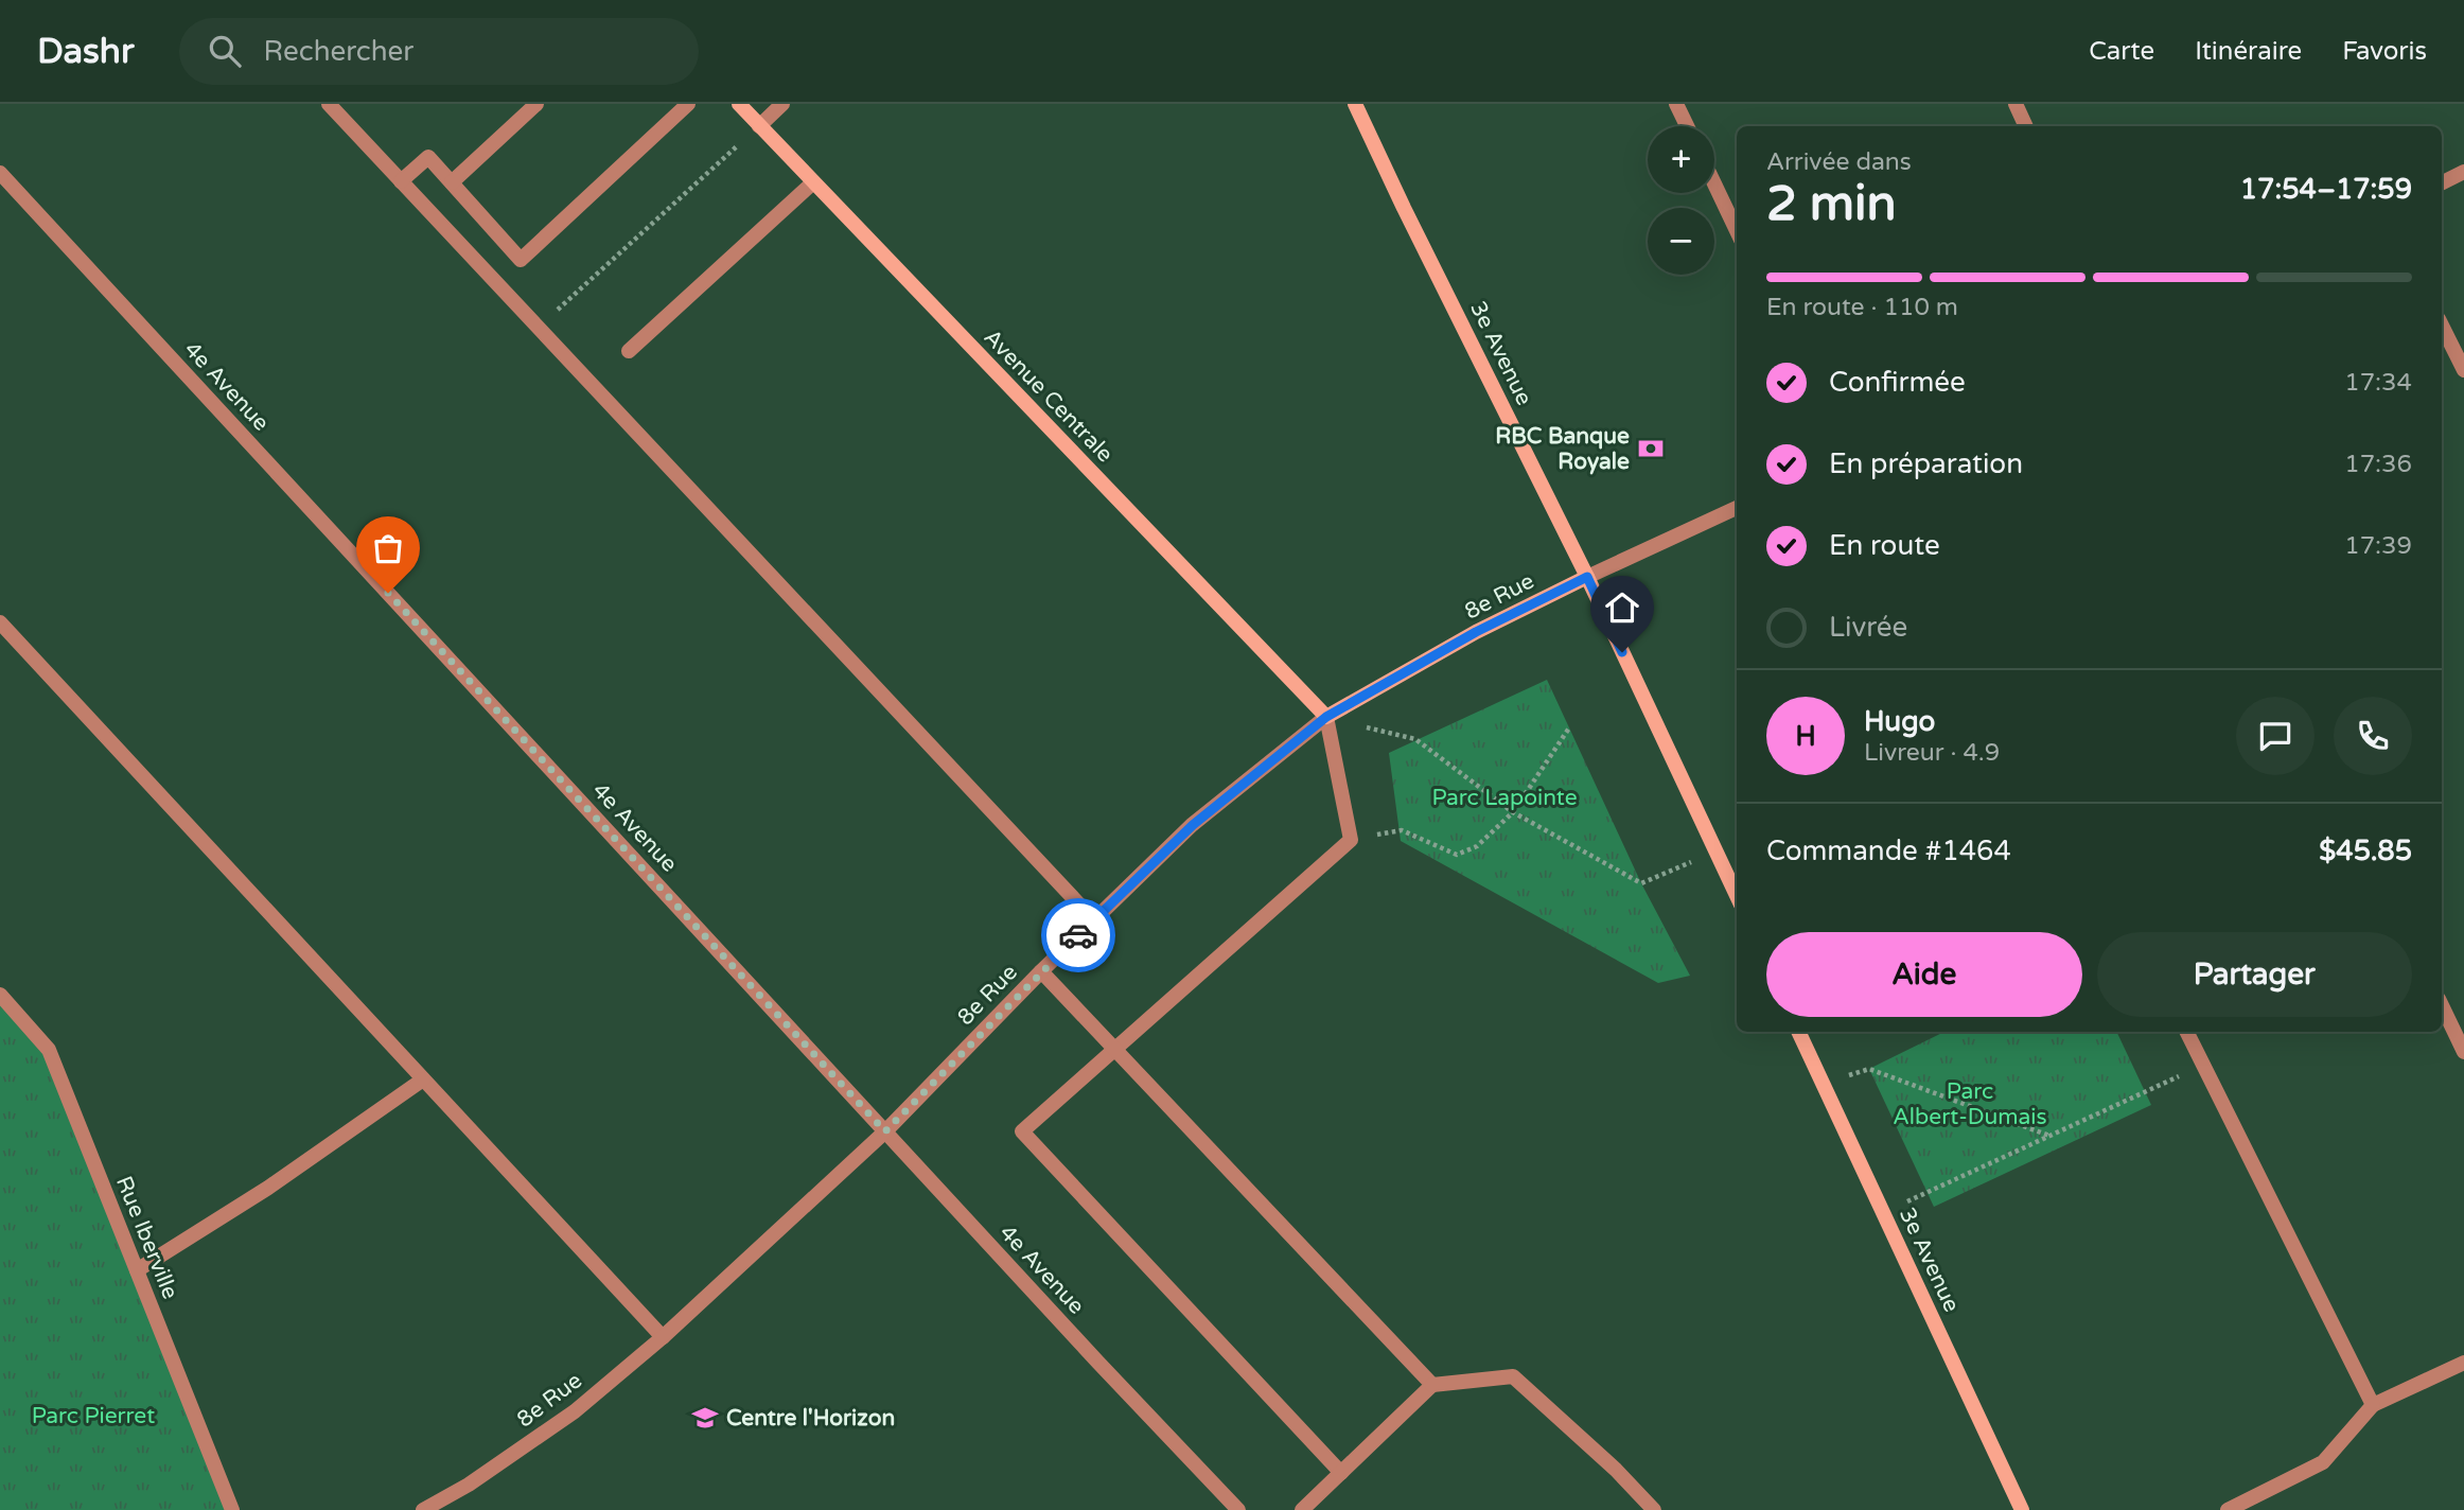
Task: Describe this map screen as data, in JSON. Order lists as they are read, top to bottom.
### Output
{
  "streets": {
    "main road": ["3e Avenue", "Avenue Centrale", "8e Rue"],
    "street": ["4e Avenue", "Rue Iberville"]
  },
  "crossings": [
    ["3e Avenue", "8e Rue"],
    ["4e Avenue", "8e Rue"],
    ["Avenue Centrale", "8e Rue"]
  ],
  "parks": ["Parc Lapointe", "Parc Albert-Dumais", "Parc Pierret"],
  "places": {
    "bank": ["RBC Banque Royale"],
    "school or university": ["Centre l'Horizon"]
  },
  "page": {
    "header": "Dashr",
    "search": "Rechercher",
    "nav": ["Carte", "Itinéraire", "Favoris"],
    "map_buttons": ["+", "−"],
    "heading": ["2 min", "Arrivée dans", "17:54–17:59"],
    "panel": [
      "Hugo",
      "Livreur · 4.9",
      "Commande #1464",
      "$45.85"
    ],
    "bar": "En route · 110 m",
    "list": [
      ["Confirmée", "17:34"],
      ["En préparation", "17:36"],
      ["En route", "17:39"],
      "Livrée"
    ],
    "round": "H",
    "buttons": ["Aide", "Partager"]
  }
}
